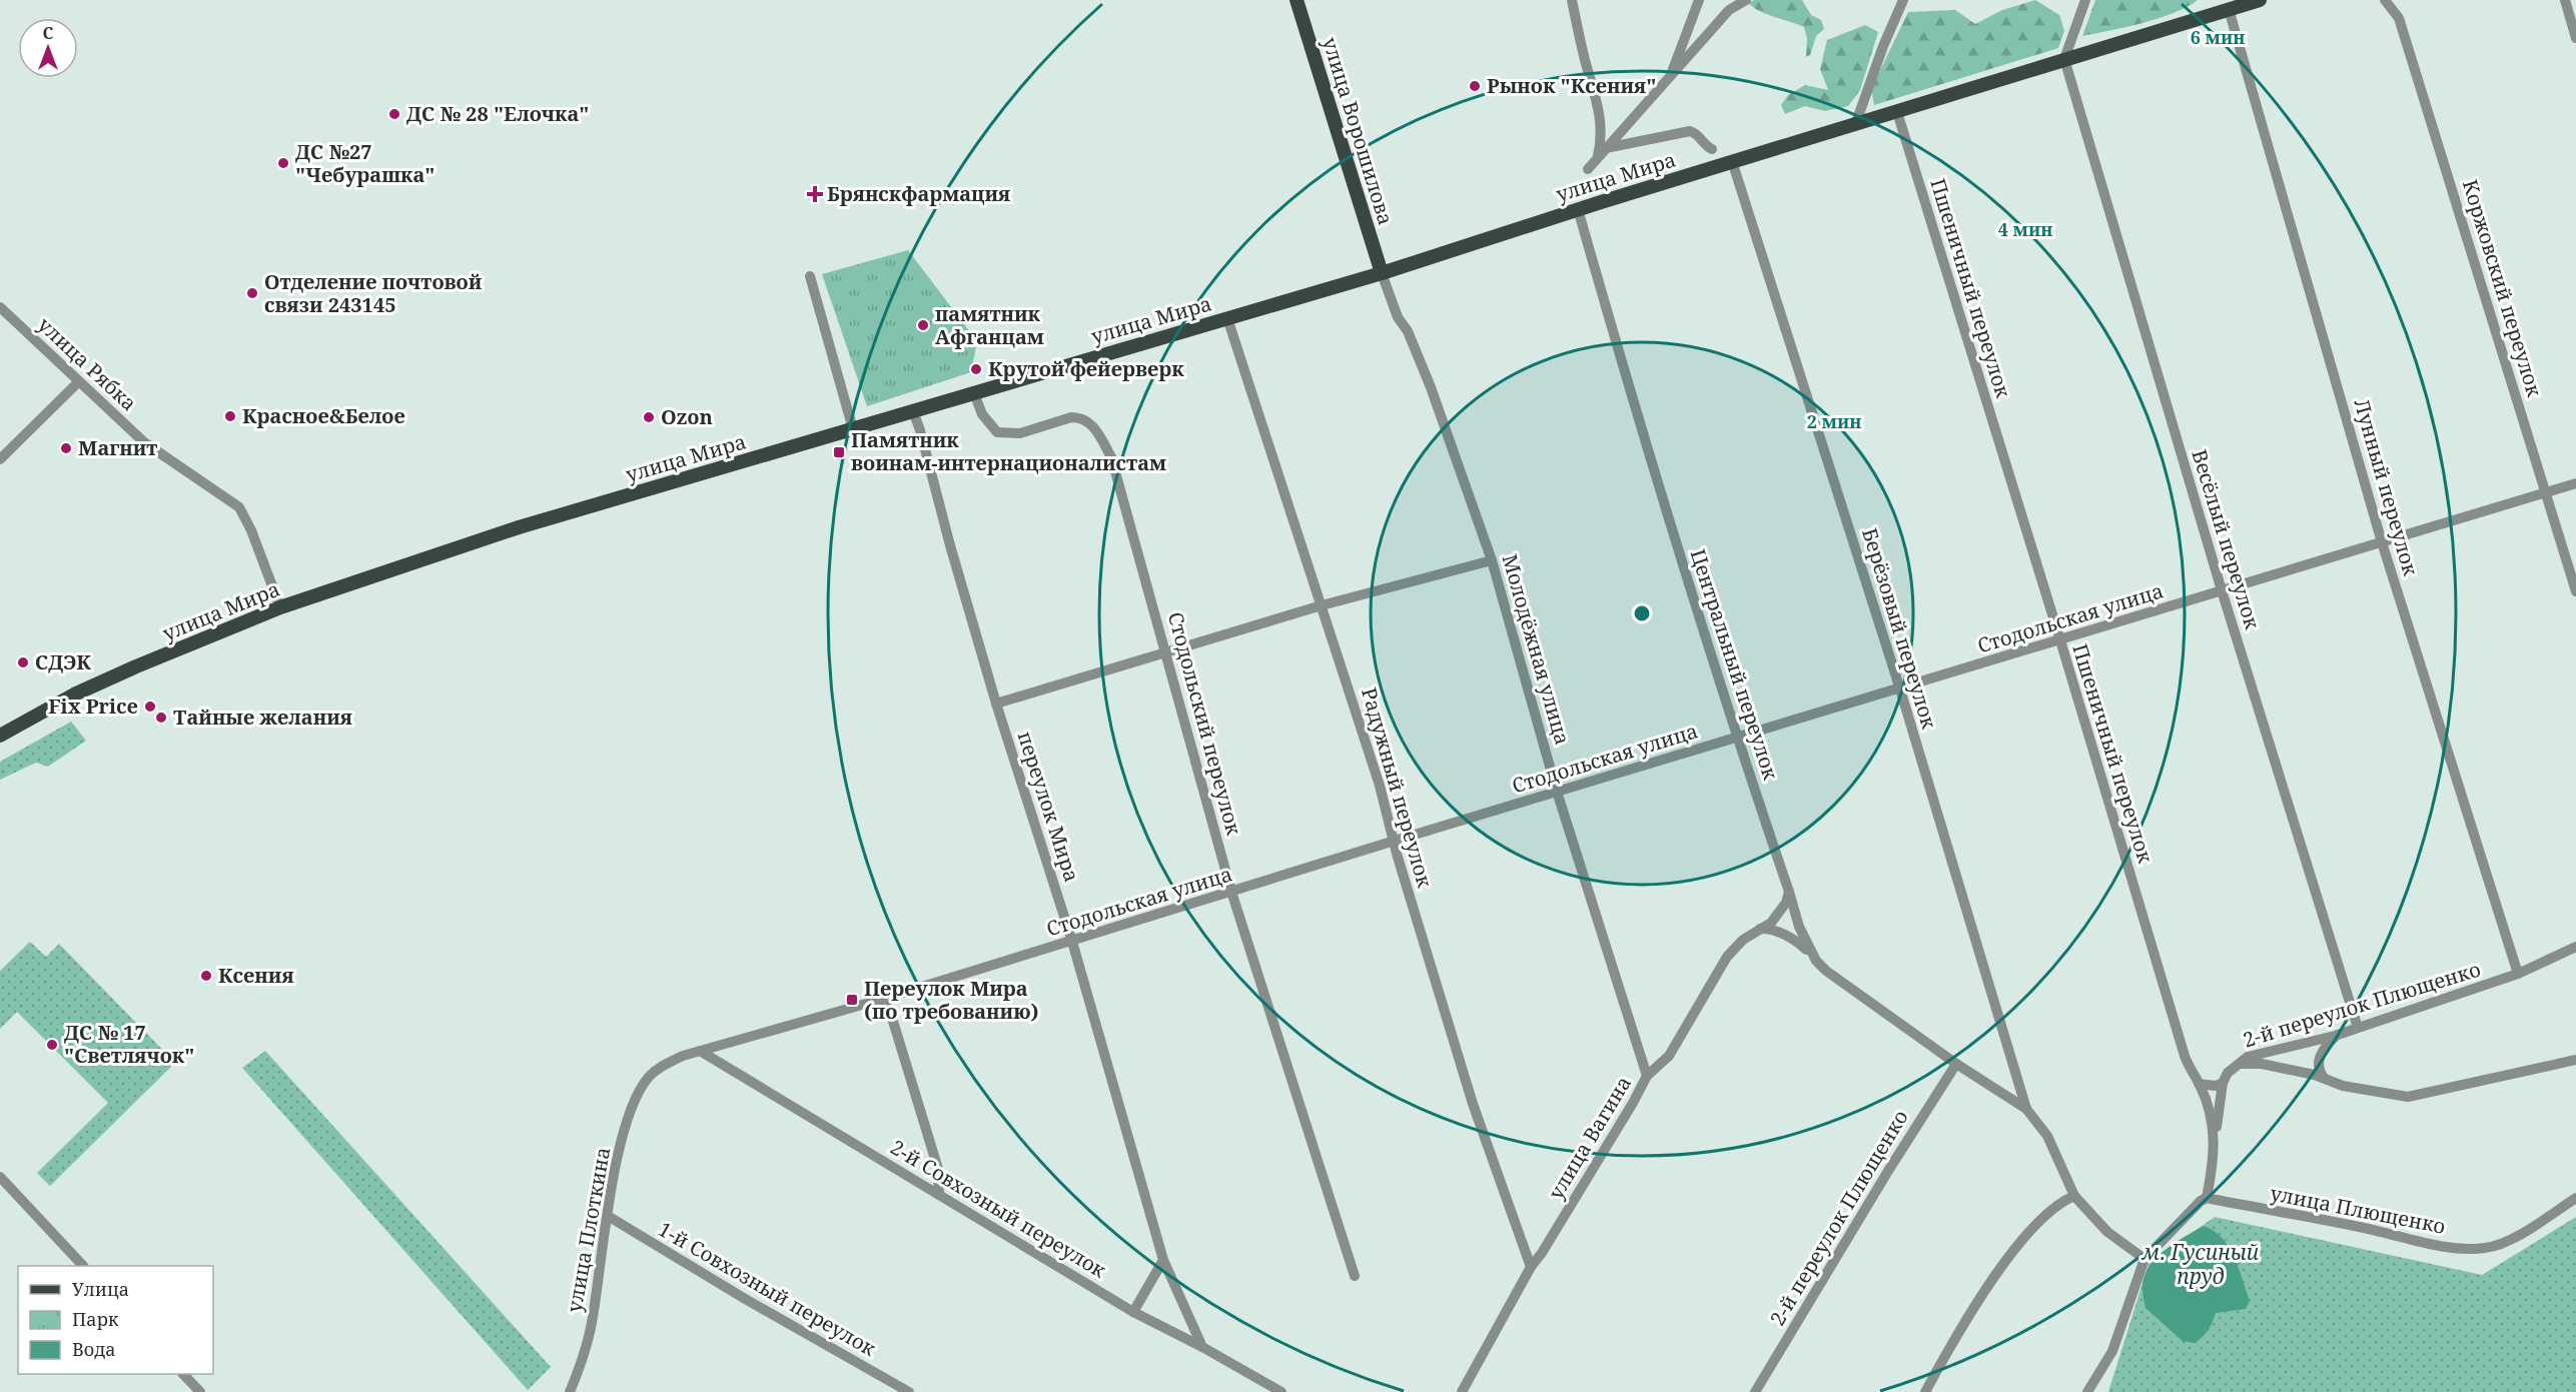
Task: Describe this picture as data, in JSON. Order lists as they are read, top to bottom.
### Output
{
  "streets": {
    "main road": ["улица Ворошилова", "улица Мира"],
    "street": [
      "Пшеничный переулок",
      "Коржовский переулок",
      "улица Рябка",
      "Лунный переулок",
      "Весёлый переулок",
      "Стодольская улица",
      "Берёзовый переулок",
      "Молодёжная улица",
      "Центральный переулок",
      "Стодольский переулок",
      "Радужный переулок",
      "переулок Мира",
      "2-й переулок Плющенко",
      "улица Вагина",
      "2-й Совхозный переулок",
      "улица Плющенко",
      "улица Плоткина",
      "1-й Совхозный переулок"
    ]
  },
  "crossings": [
    ["улица Ворошилова", "улица Мира"],
    ["улица Ворошилова", "Молодёжная улица"],
    ["улица Мира", "Пшеничный переулок"],
    ["улица Мира", "улица Рябка"],
    ["улица Мира", "Лунный переулок"],
    ["улица Мира", "Весёлый переулок"],
    ["улица Мира", "Берёзовый переулок"],
    ["улица Мира", "Молодёжная улица"],
    ["улица Мира", "Центральный переулок"],
    ["улица Мира", "Стодольский переулок"],
    ["улица Мира", "Радужный переулок"],
    ["улица Мира", "переулок Мира"],
    ["Пшеничный переулок", "Стодольская улица"],
    ["Пшеничный переулок", "улица Плющенко"],
    ["Коржовский переулок", "Стодольская улица"],
    ["Лунный переулок", "Стодольская улица"],
    ["Лунный переулок", "2-й переулок Плющенко"],
    ["Весёлый переулок", "Стодольская улица"],
    ["Весёлый переулок", "2-й переулок Плющенко"],
    ["Стодольская улица", "Берёзовый переулок"],
    ["Стодольская улица", "Молодёжная улица"],
    ["Стодольская улица", "Центральный переулок"],
    ["Стодольская улица", "Стодольский переулок"],
    ["Стодольская улица", "Радужный переулок"],
    ["Стодольская улица", "переулок Мира"],
    ["Стодольская улица", "2-й Совхозный переулок"],
    ["Стодольская улица", "улица Плоткина"],
    ["Молодёжная улица", "улица Вагина"],
    ["Центральный переулок", "2-й переулок Плющенко"],
    ["Центральный переулок", "улица Вагина"],
    ["Радужный переулок", "улица Вагина"],
    ["переулок Мира", "2-й Совхозный переулок"],
    ["улица Плоткина", "1-й Совхозный переулок"]
  ],
  "water": ["м. Гусиный пруд"],
  "places": {
    "other": [
      "Рынок \"Ксения\"",
      "ДС № 28 \"Елочка\"",
      "ДС №27 \"Чебурашка\"",
      "Отделение почтовой связи 243145",
      "памятник Афганцам",
      "Крутой фейерверк",
      "Красное&Белое",
      "Ozon",
      "Магнит",
      "СДЭК",
      "Fix Price",
      "Тайные желания",
      "Ксения",
      "ДС № 17 \"Светлячок\""
    ],
    "health": ["Брянскфармация"],
    "transit": ["Памятник воинам‐интернационалистам", "Переулок Мира (по требованию)"]
  },
  "legend": ["Улица", "Парк", "Вода"],
  "north": "top",
  "rings": ["6 мин", "4 мин", "2 мин"]
}
